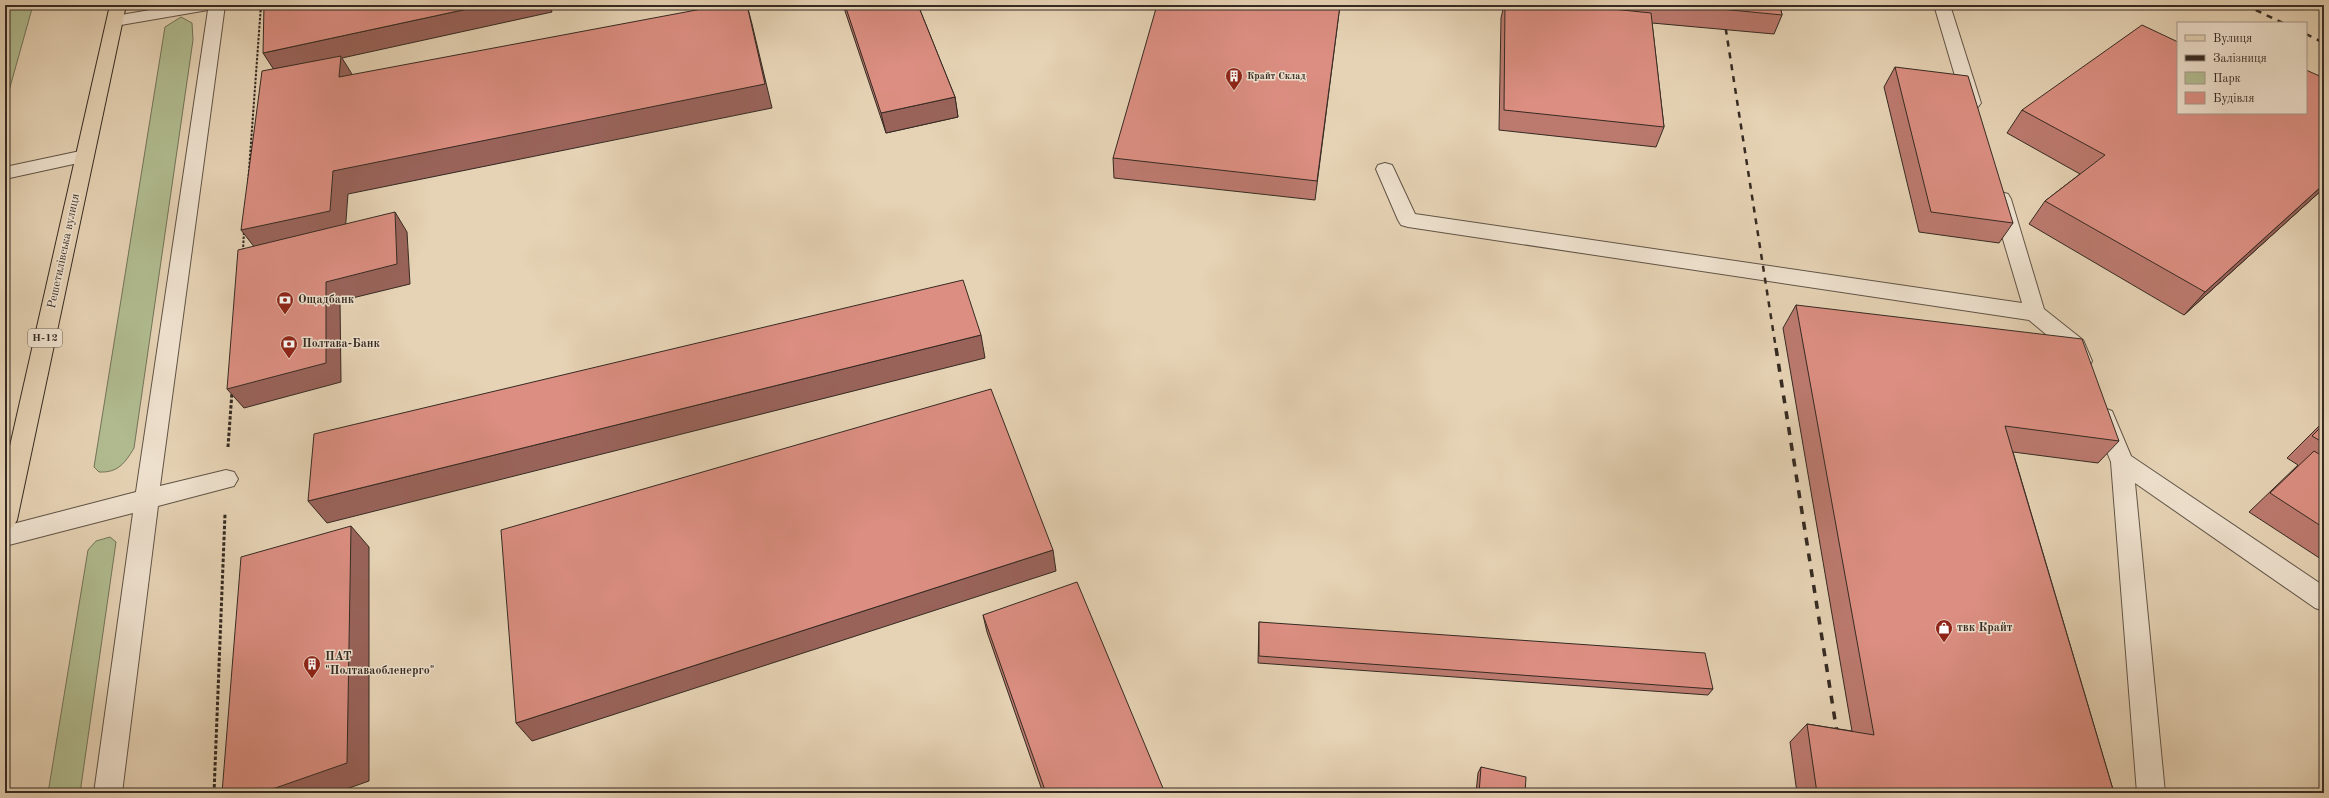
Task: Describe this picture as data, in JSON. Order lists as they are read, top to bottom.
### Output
{
  "streets": {
    "main road": ["Решетилівська вулиця", "Н-12"]
  },
  "places": {
    "building": ["Крайт Склад", "ПАТ \"Полтаваобленерго\""],
    "bank": ["Ощадбанк", "Полтава-Банк"],
    "shop": ["твк Крайт"]
  },
  "legend": [
    "Вулиця",
    "Залізниця",
    "Парк",
    "Будівля"
  ]
}
